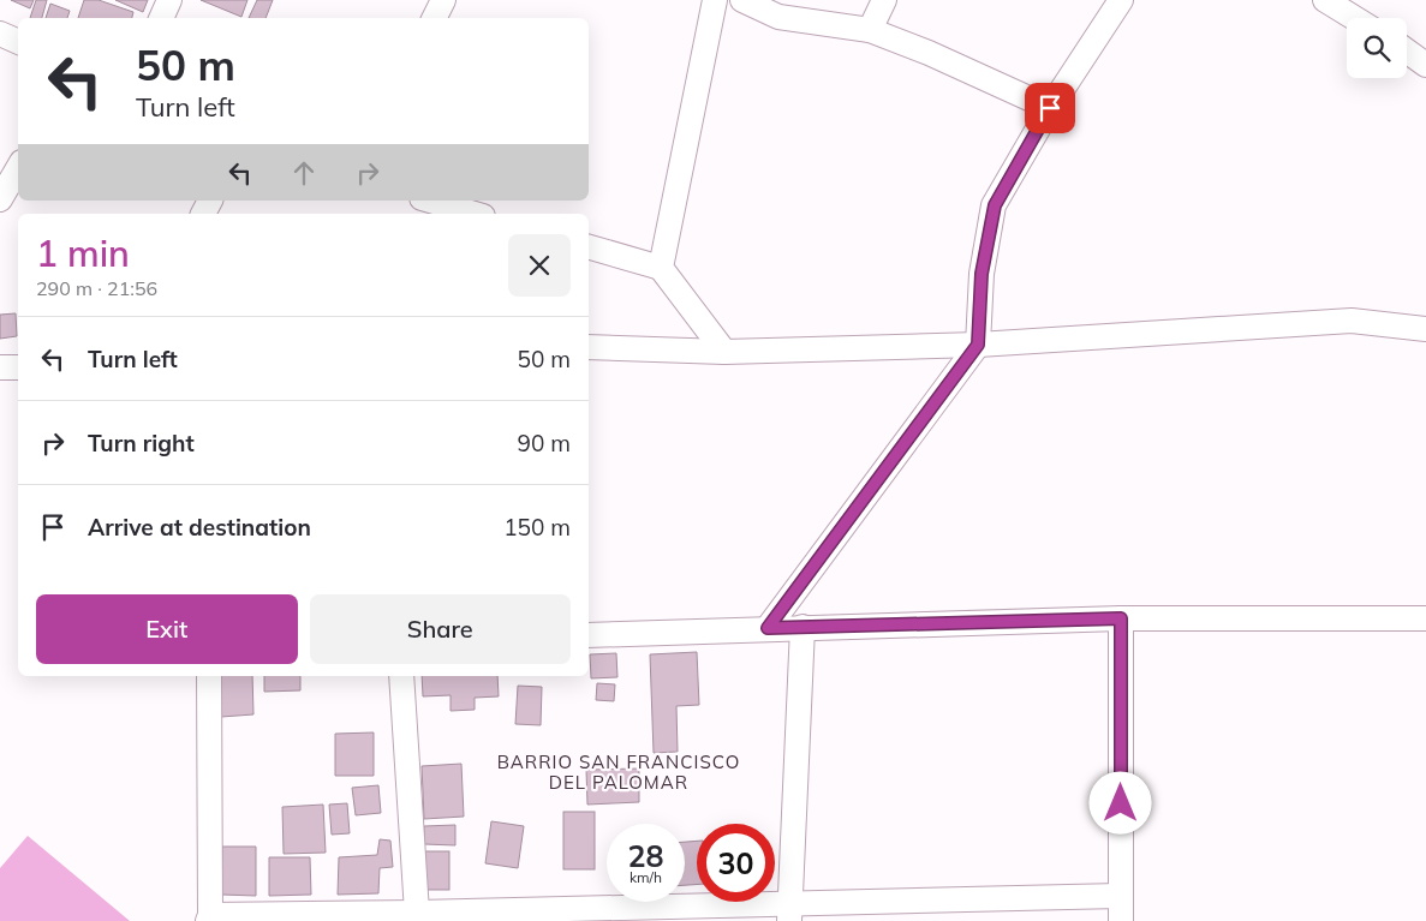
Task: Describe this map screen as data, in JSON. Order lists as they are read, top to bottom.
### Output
{
  "districts": ["BARRIO SAN FRANCISCO DEL PALOMAR"],
  "page": {
    "turn": ["50 m", "Turn left"],
    "heading": ["1 min", "290 m · 21:56"],
    "list": [
      {
        "name": "Turn left",
        "value": "50 m"
      },
      {
        "name": "Turn right",
        "value": "90 m"
      },
      {
        "name": "Arrive at destination",
        "value": "150 m"
      }
    ],
    "buttons": ["Exit", "Share"],
    "speed": "28 km/h",
    "limit": "30"
  }
}
